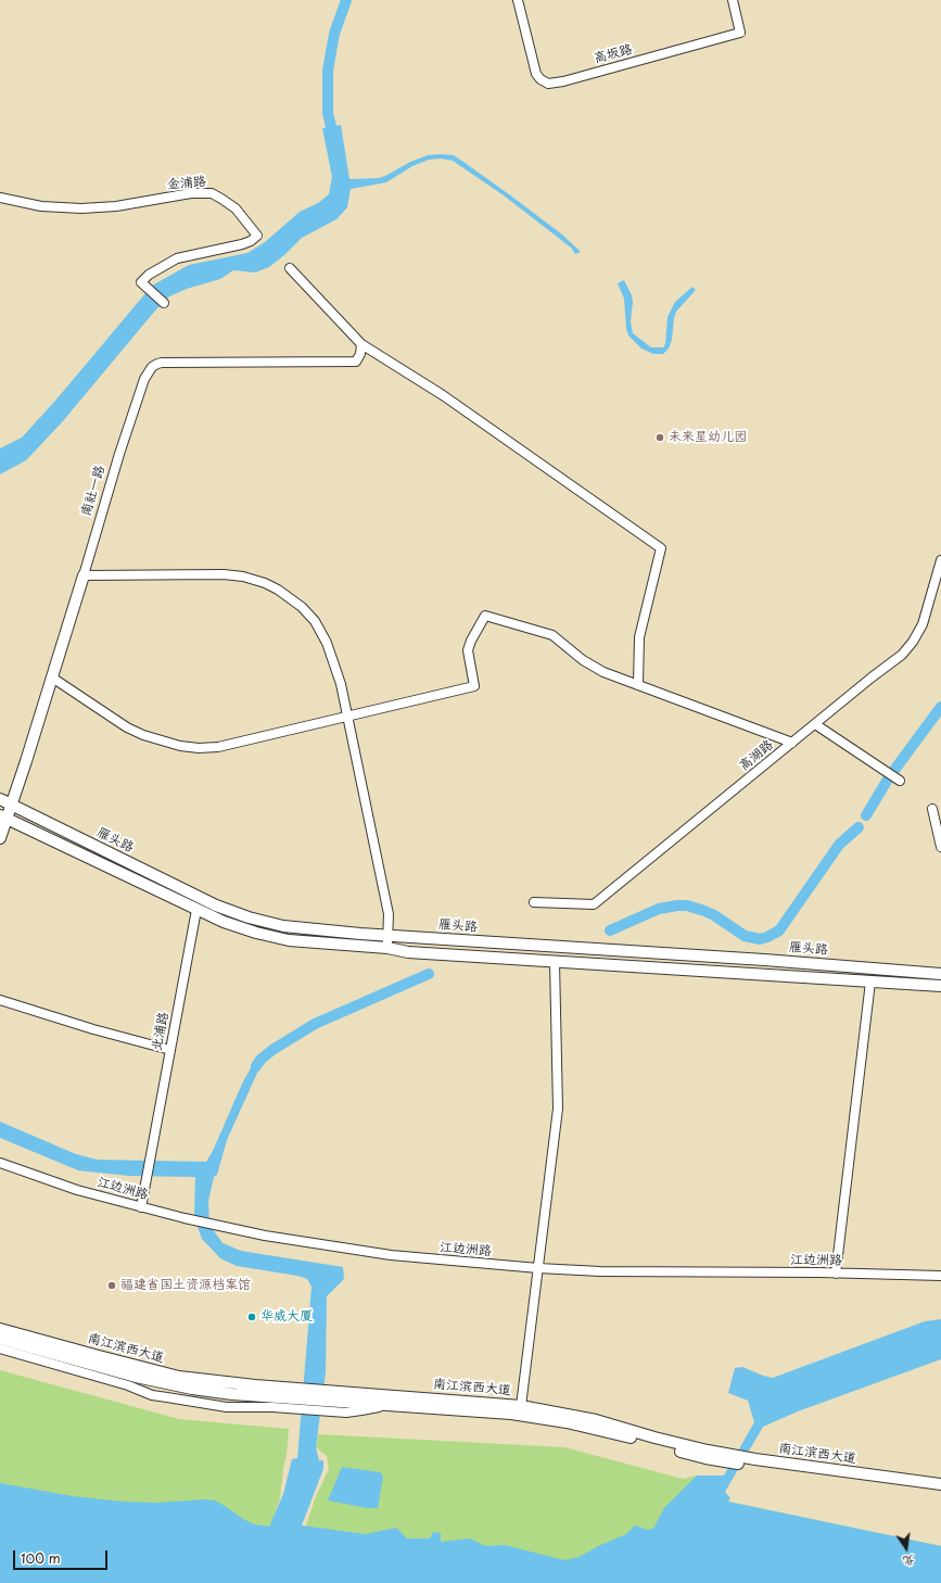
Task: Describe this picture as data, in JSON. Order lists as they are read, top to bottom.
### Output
{
  "streets": {
    "main road": ["南社一路", "雁头路", "南江滨西大道"],
    "street": [
      "高坂路",
      "金浦路",
      "高湖路",
      "北浦路",
      "江边洲路"
    ]
  },
  "crossings": [
    ["南社一路", "雁头路"],
    ["雁头路", "北浦路"],
    ["北浦路", "江边洲路"]
  ],
  "places": ["未来星幼儿园", "福建省国土资源档案馆", "华威大厦"],
  "scale_bar": "100 m",
  "north": "bottom"
}
